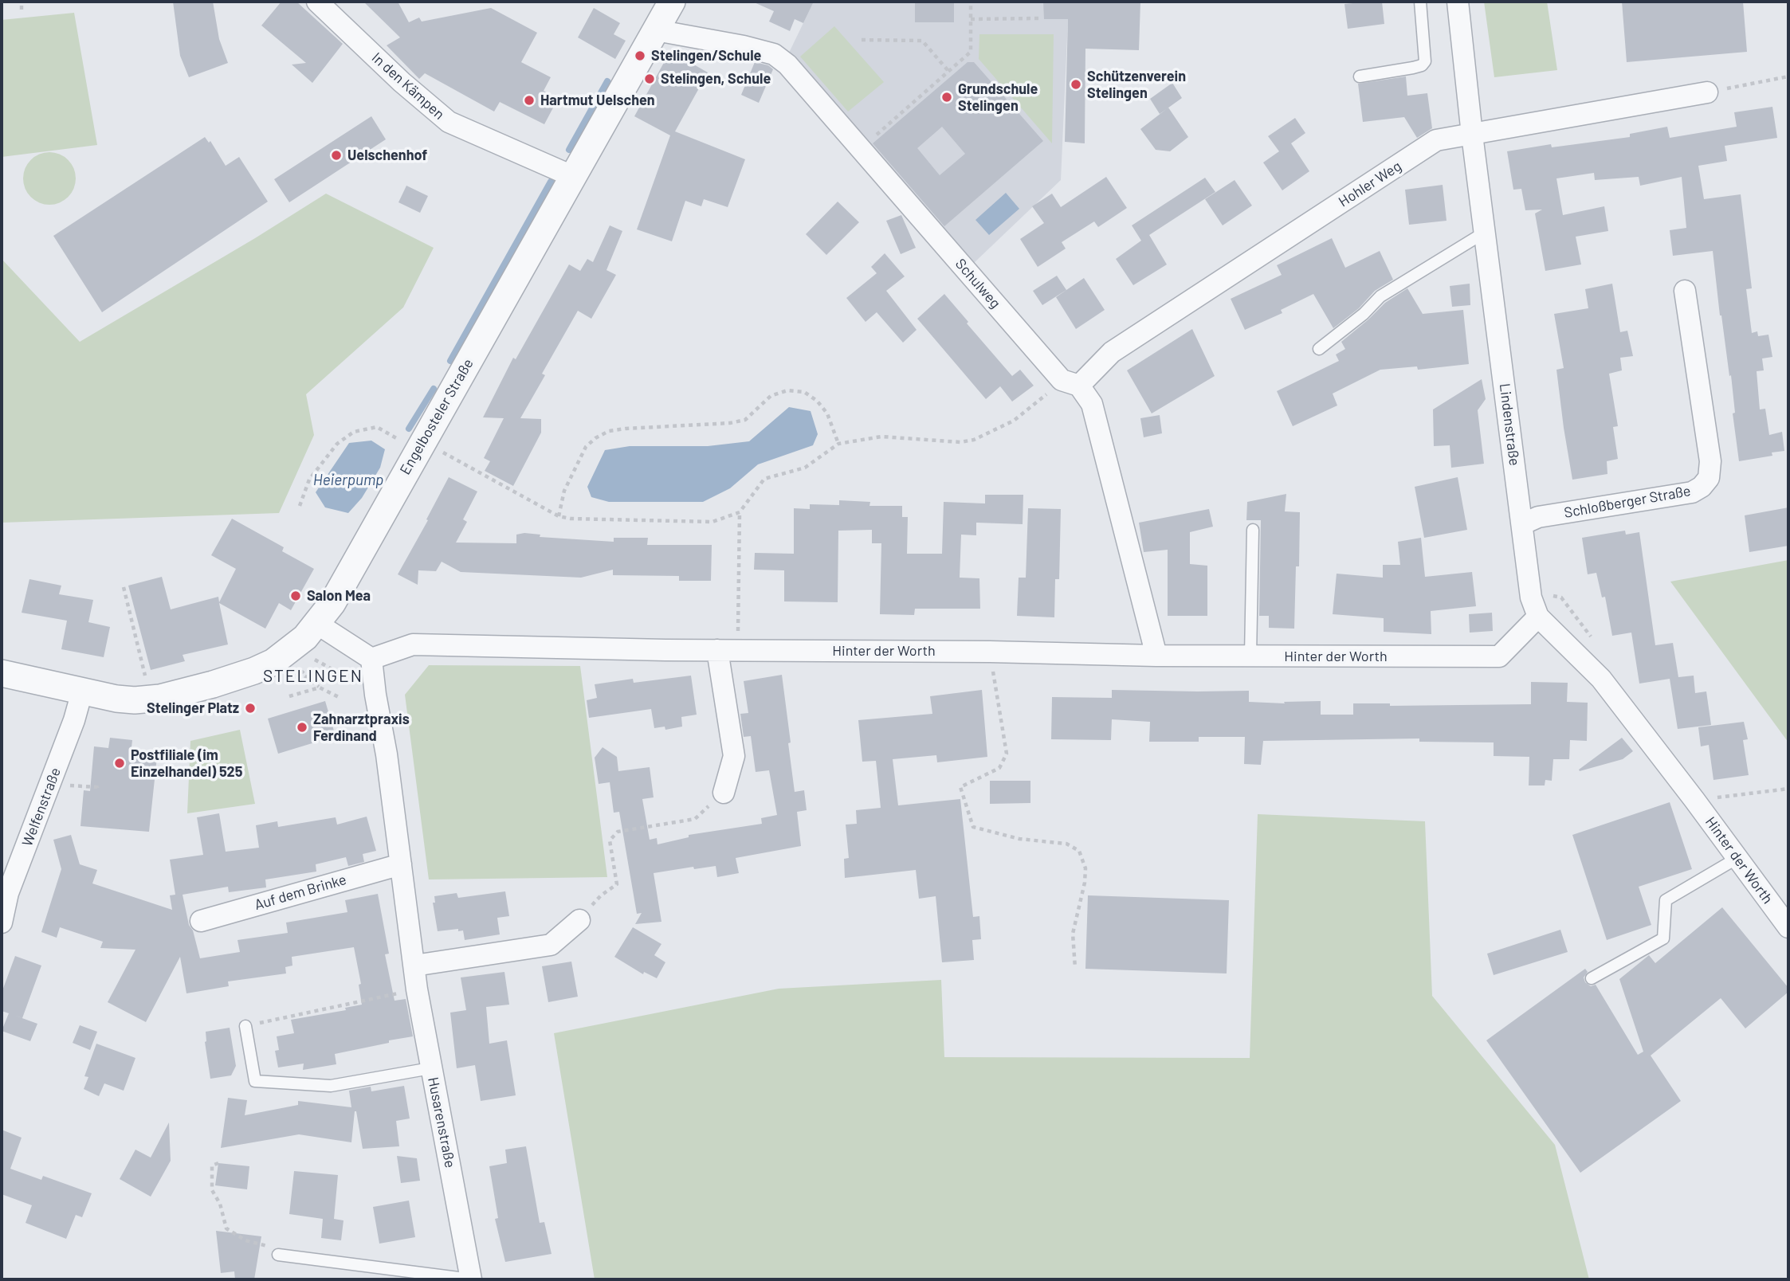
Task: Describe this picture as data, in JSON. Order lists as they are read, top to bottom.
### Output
{
  "streets": {
    "street": [
      "In den Kämpen",
      "Hohler Weg",
      "Schulweg",
      "Engelbosteler Straße",
      "Lindenstraße",
      "Schloßberger Straße",
      "Hinter der Worth",
      "Welfenstraße",
      "Auf dem Brinke",
      "Husarenstraße"
    ]
  },
  "crossings": [
    ["In den Kämpen", "Engelbosteler Straße"],
    ["Hohler Weg", "Schulweg"],
    ["Hohler Weg", "Lindenstraße"],
    ["Schulweg", "Engelbosteler Straße"],
    ["Schulweg", "Hinter der Worth"],
    ["Engelbosteler Straße", "Welfenstraße"],
    ["Lindenstraße", "Schloßberger Straße"],
    ["Lindenstraße", "Hinter der Worth"],
    ["Hinter der Worth", "Husarenstraße"],
    ["Auf dem Brinke", "Husarenstraße"]
  ],
  "districts": ["STELINGEN"],
  "water": ["Heierpump"],
  "places": [
    "Stelingen/Schule",
    "Stelingen, Schule",
    "Schützenverein Stelingen",
    "Grundschule Stelingen",
    "Hartmut Uelschen",
    "Uelschenhof",
    "Salon Mea",
    "Stelinger Platz",
    "Zahnarztpraxis Ferdinand",
    "Postfiliale (im Einzelhandel) 525"
  ]
}
